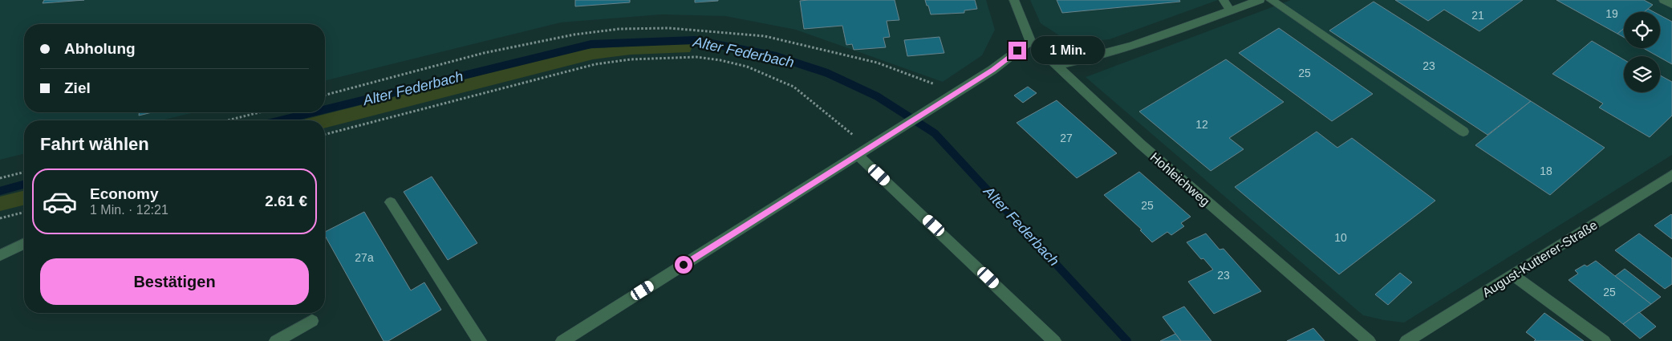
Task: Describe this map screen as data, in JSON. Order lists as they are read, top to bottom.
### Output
{
  "streets": {
    "street": ["Hohleichweg", "August-Kutterer-Straße"]
  },
  "water": ["Alter Federbach"],
  "house_numbers": [
    "19",
    "21",
    "23",
    "25",
    "12",
    "27",
    "18",
    "25",
    "10",
    "27a",
    "23",
    "25"
  ],
  "page": {
    "banner": ["Abholung", "Ziel"],
    "bubble": "1 Min.",
    "heading": "Fahrt wählen",
    "list": [
      {
        "name": "Economy",
        "note": "1 Min. · 12:21",
        "value": "2.61 €"
      }
    ],
    "buttons": "Bestätigen"
  }
}
